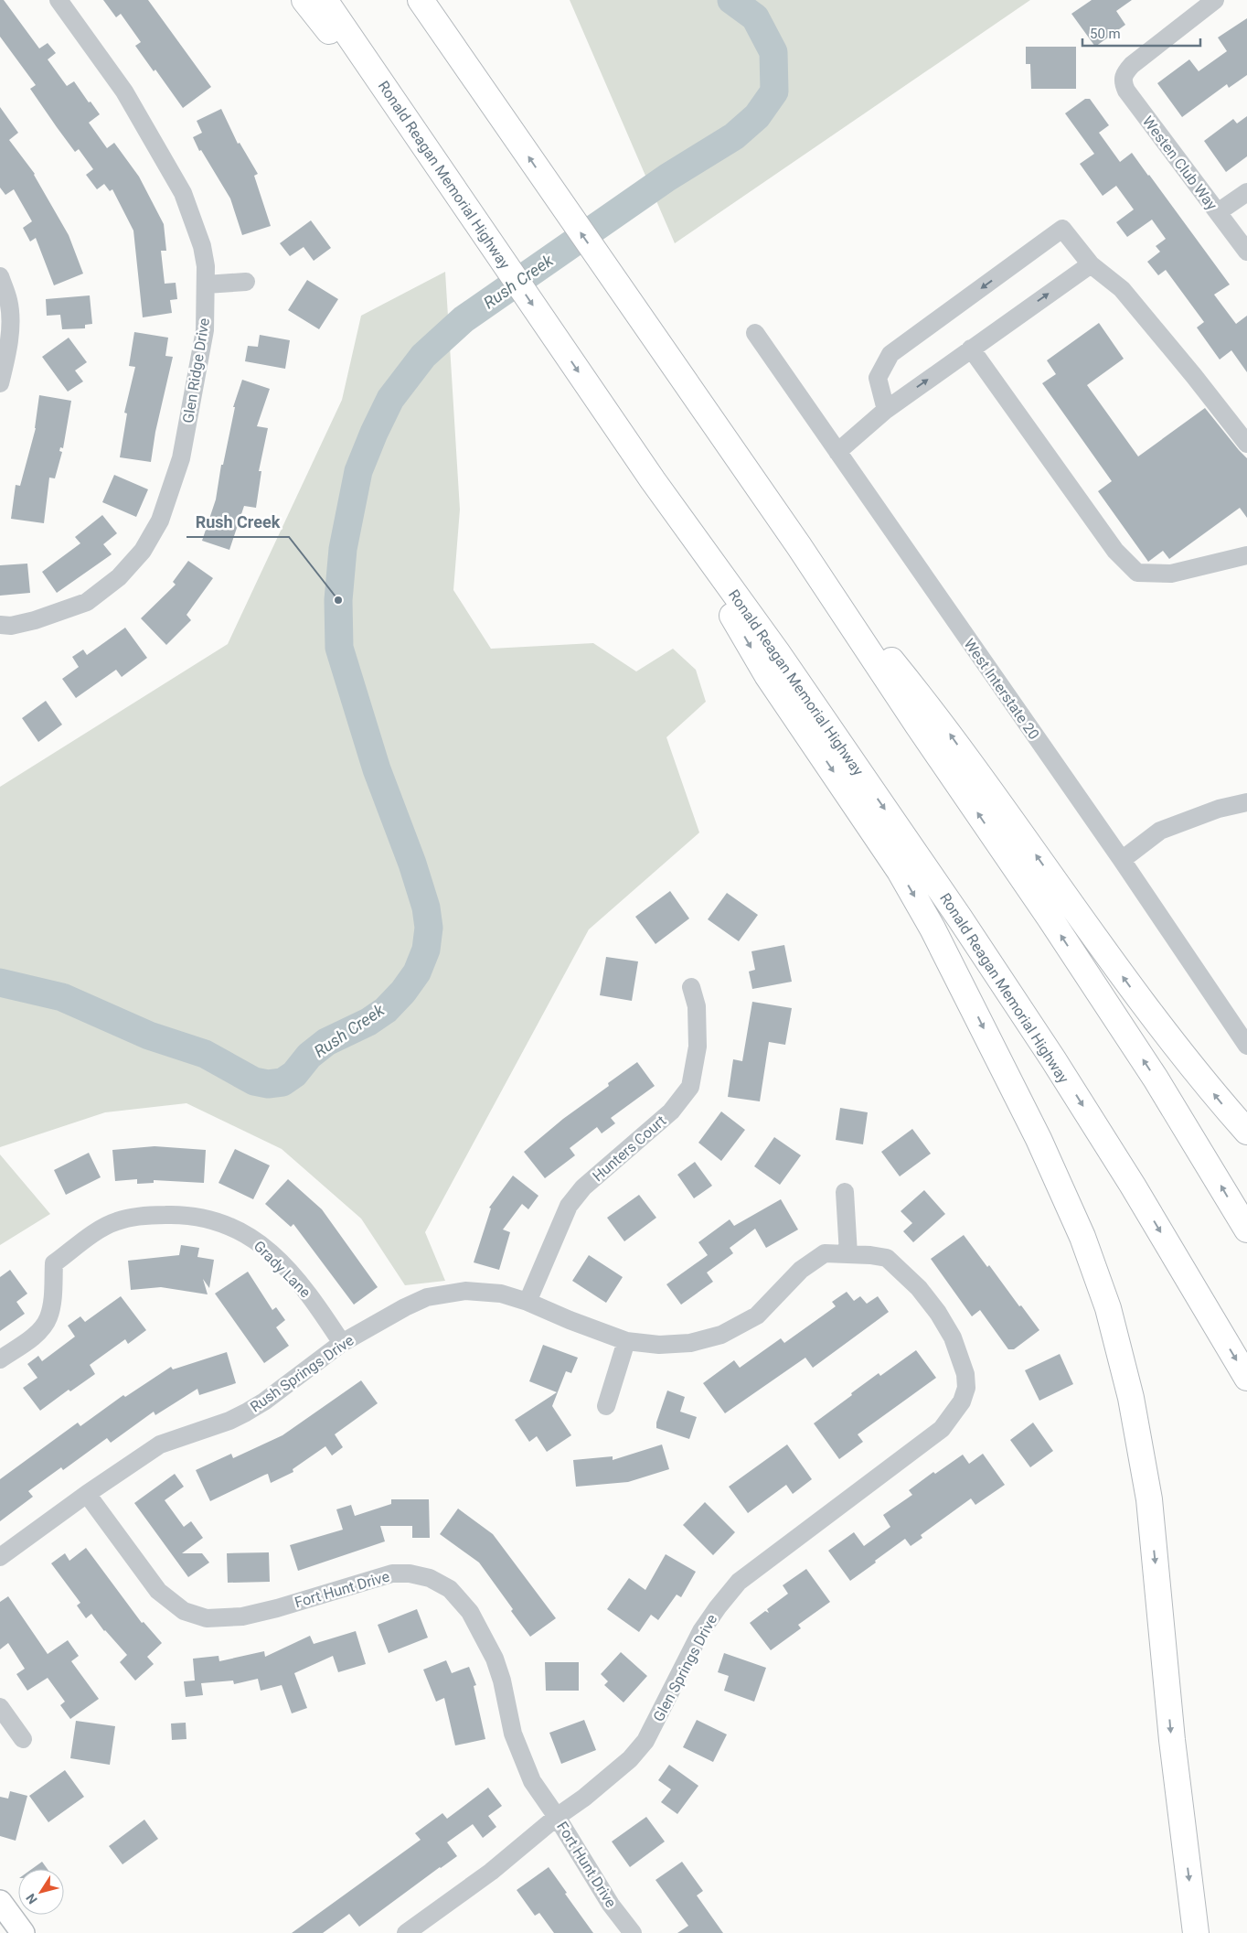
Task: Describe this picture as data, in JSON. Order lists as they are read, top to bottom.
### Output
{
  "streets": {
    "highway": ["Ronald Reagan Memorial Highway"],
    "street": [
      "Westen Club Way",
      "Glen Ridge Drive",
      "West Interstate 20",
      "Hunters Court",
      "Grady Lane",
      "Rush Springs Drive",
      "Fort Hunt Drive",
      "Glen Springs Drive"
    ]
  },
  "crossings": [
    ["Hunters Court", "Rush Springs Drive"],
    ["Grady Lane", "Rush Springs Drive"],
    ["Rush Springs Drive", "Fort Hunt Drive"],
    ["Rush Springs Drive", "Glen Springs Drive"],
    ["Fort Hunt Drive", "Glen Springs Drive"]
  ],
  "water": ["Rush Creek"],
  "places": ["Rush Creek"],
  "scale_bar": "50 m",
  "north": "bottom left"
}
